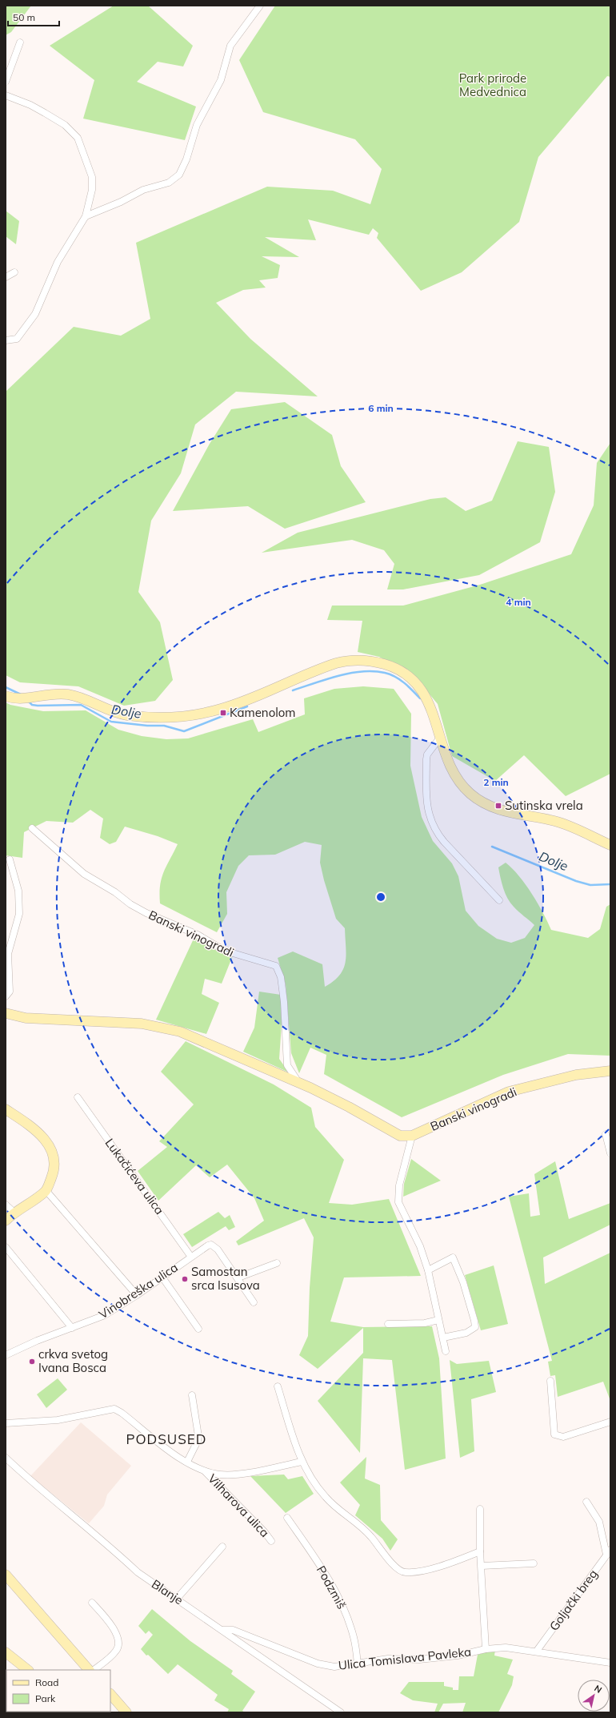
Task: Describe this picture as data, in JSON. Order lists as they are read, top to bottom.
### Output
{
  "streets": {
    "street": [
      "Banski vinogradi",
      "Lukačićeva ulica",
      "Vinobreška ulica",
      "Vilharova ulica",
      "Podzmiš",
      "Blanje",
      "Goljački breg",
      "Ulica Tomislava Pavleka"
    ]
  },
  "crossings": [
    ["Lukačićeva ulica", "Vinobreška ulica"],
    ["Podzmiš", "Ulica Tomislava Pavleka"],
    ["Blanje", "Ulica Tomislava Pavleka"],
    ["Goljački breg", "Ulica Tomislava Pavleka"]
  ],
  "districts": ["PODSUSED"],
  "water": ["Dolje"],
  "parks": ["Park prirode Medvednica"],
  "places": {
    "transit": ["Kamenolom", "Sutinska vrela"],
    "other": ["Samostan srca Isusova", "crkva svetog Ivana Bosca"]
  },
  "legend": ["Road", "Park"],
  "scale_bar": "50 m",
  "north": "top right",
  "rings": ["6 min", "4 min", "2 min"]
}
